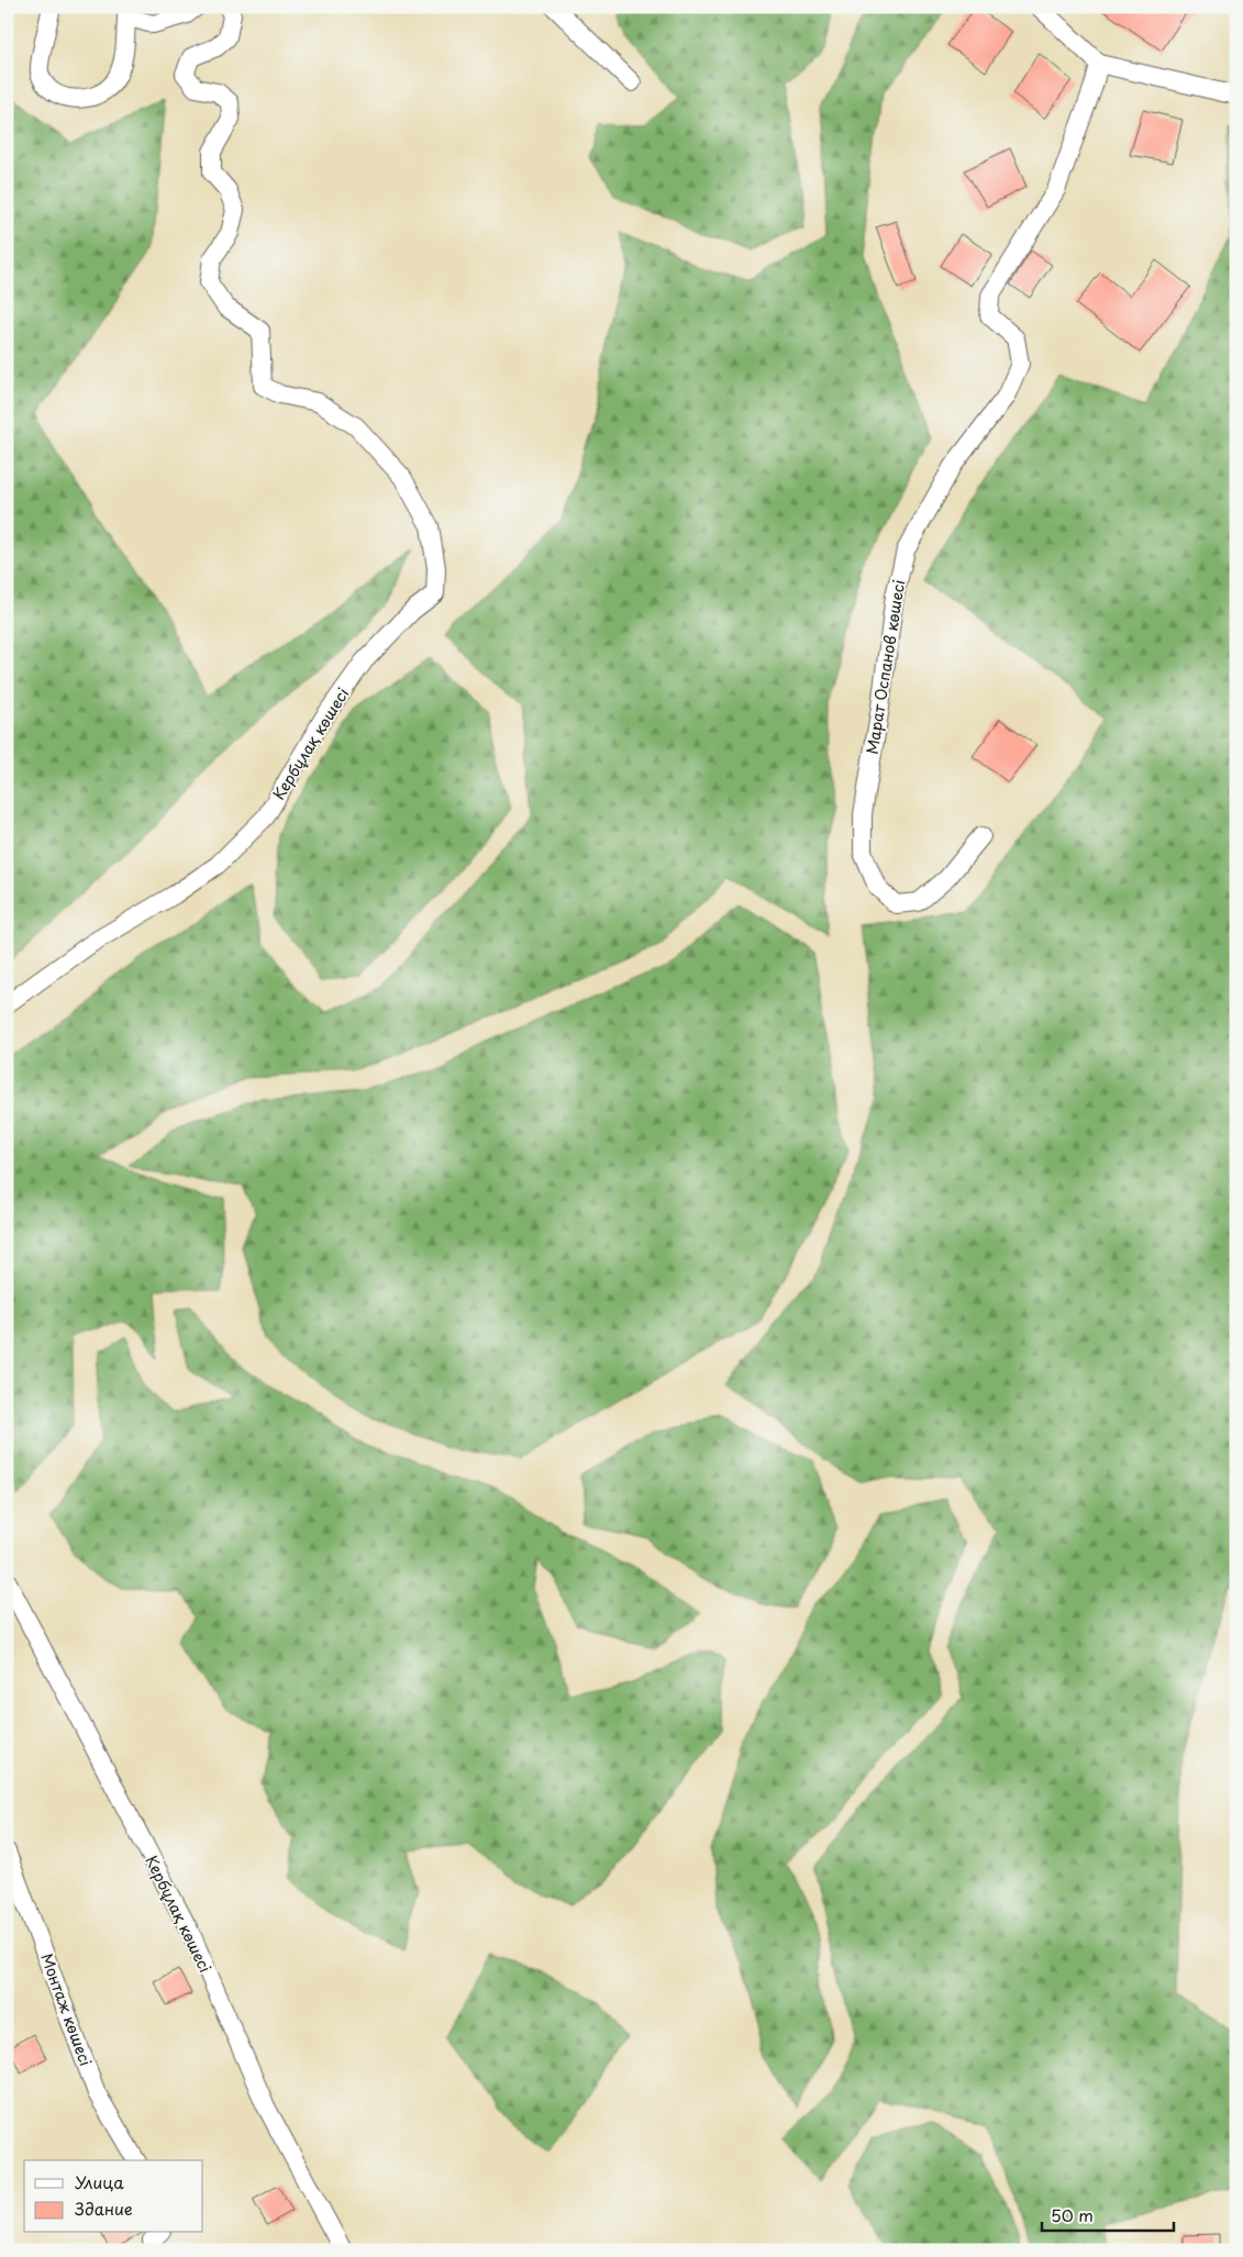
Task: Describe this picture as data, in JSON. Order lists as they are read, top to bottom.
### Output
{
  "streets": {
    "street": ["Марат Оспанов көшесі", "Кербұлақ көшесі", "Монтаж көшесі"]
  },
  "legend": ["Улица", "Здание"],
  "scale_bar": "50 m"
}
